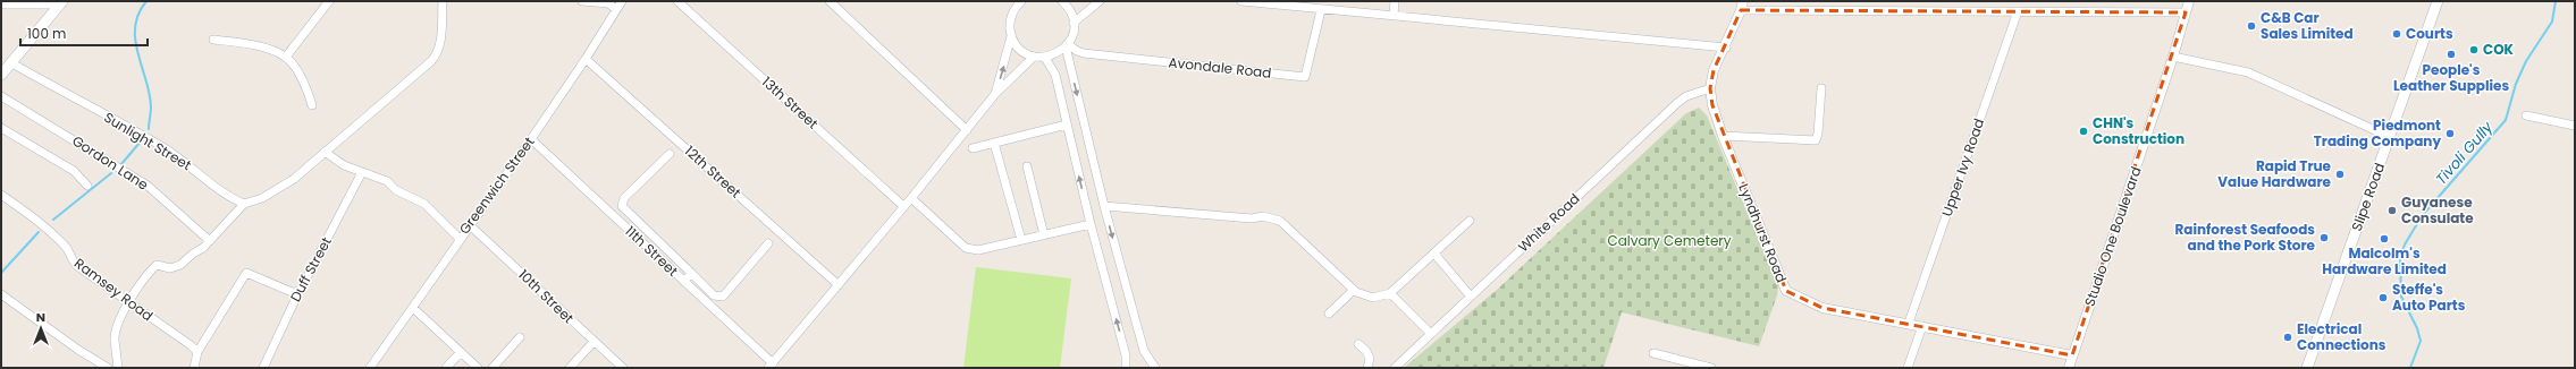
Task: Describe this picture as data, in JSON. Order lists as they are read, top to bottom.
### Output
{
  "streets": {
    "main road": ["Slipe Road"],
    "street": [
      "Avondale Road",
      "13th Street",
      "Sunlight Street",
      "Gordon Lane",
      "Upper Ivy Road",
      "12th Street",
      "Greenwich Street",
      "White Road",
      "Lyndhurst Road",
      "Studio One Boulevard",
      "11th Street",
      "Duff Street",
      "Ramsey Road",
      "10th Street"
    ]
  },
  "crossings": [
    ["Upper Ivy Road", "Lyndhurst Road"],
    ["12th Street", "Greenwich Street"],
    ["Greenwich Street", "11th Street"],
    ["Greenwich Street", "10th Street"],
    ["White Road", "Lyndhurst Road"],
    ["Lyndhurst Road", "Studio One Boulevard"]
  ],
  "water": ["Tivoli Gully"],
  "parks": ["Calvary Cemetery"],
  "places": [
    "C&B Car Sales Limited",
    "Courts",
    "COK",
    "People's Leather Supplies",
    "CHN's Construction",
    "Piedmont Trading Company",
    "Rapid True Value Hardware",
    "Guyanese Consulate",
    "Rainforest Seafoods and the Pork Store",
    "Malcolm's Hardware Limited",
    "Steffe's Auto Parts",
    "Electrical Connections"
  ],
  "scale_bar": "100 m",
  "north": "top"
}
